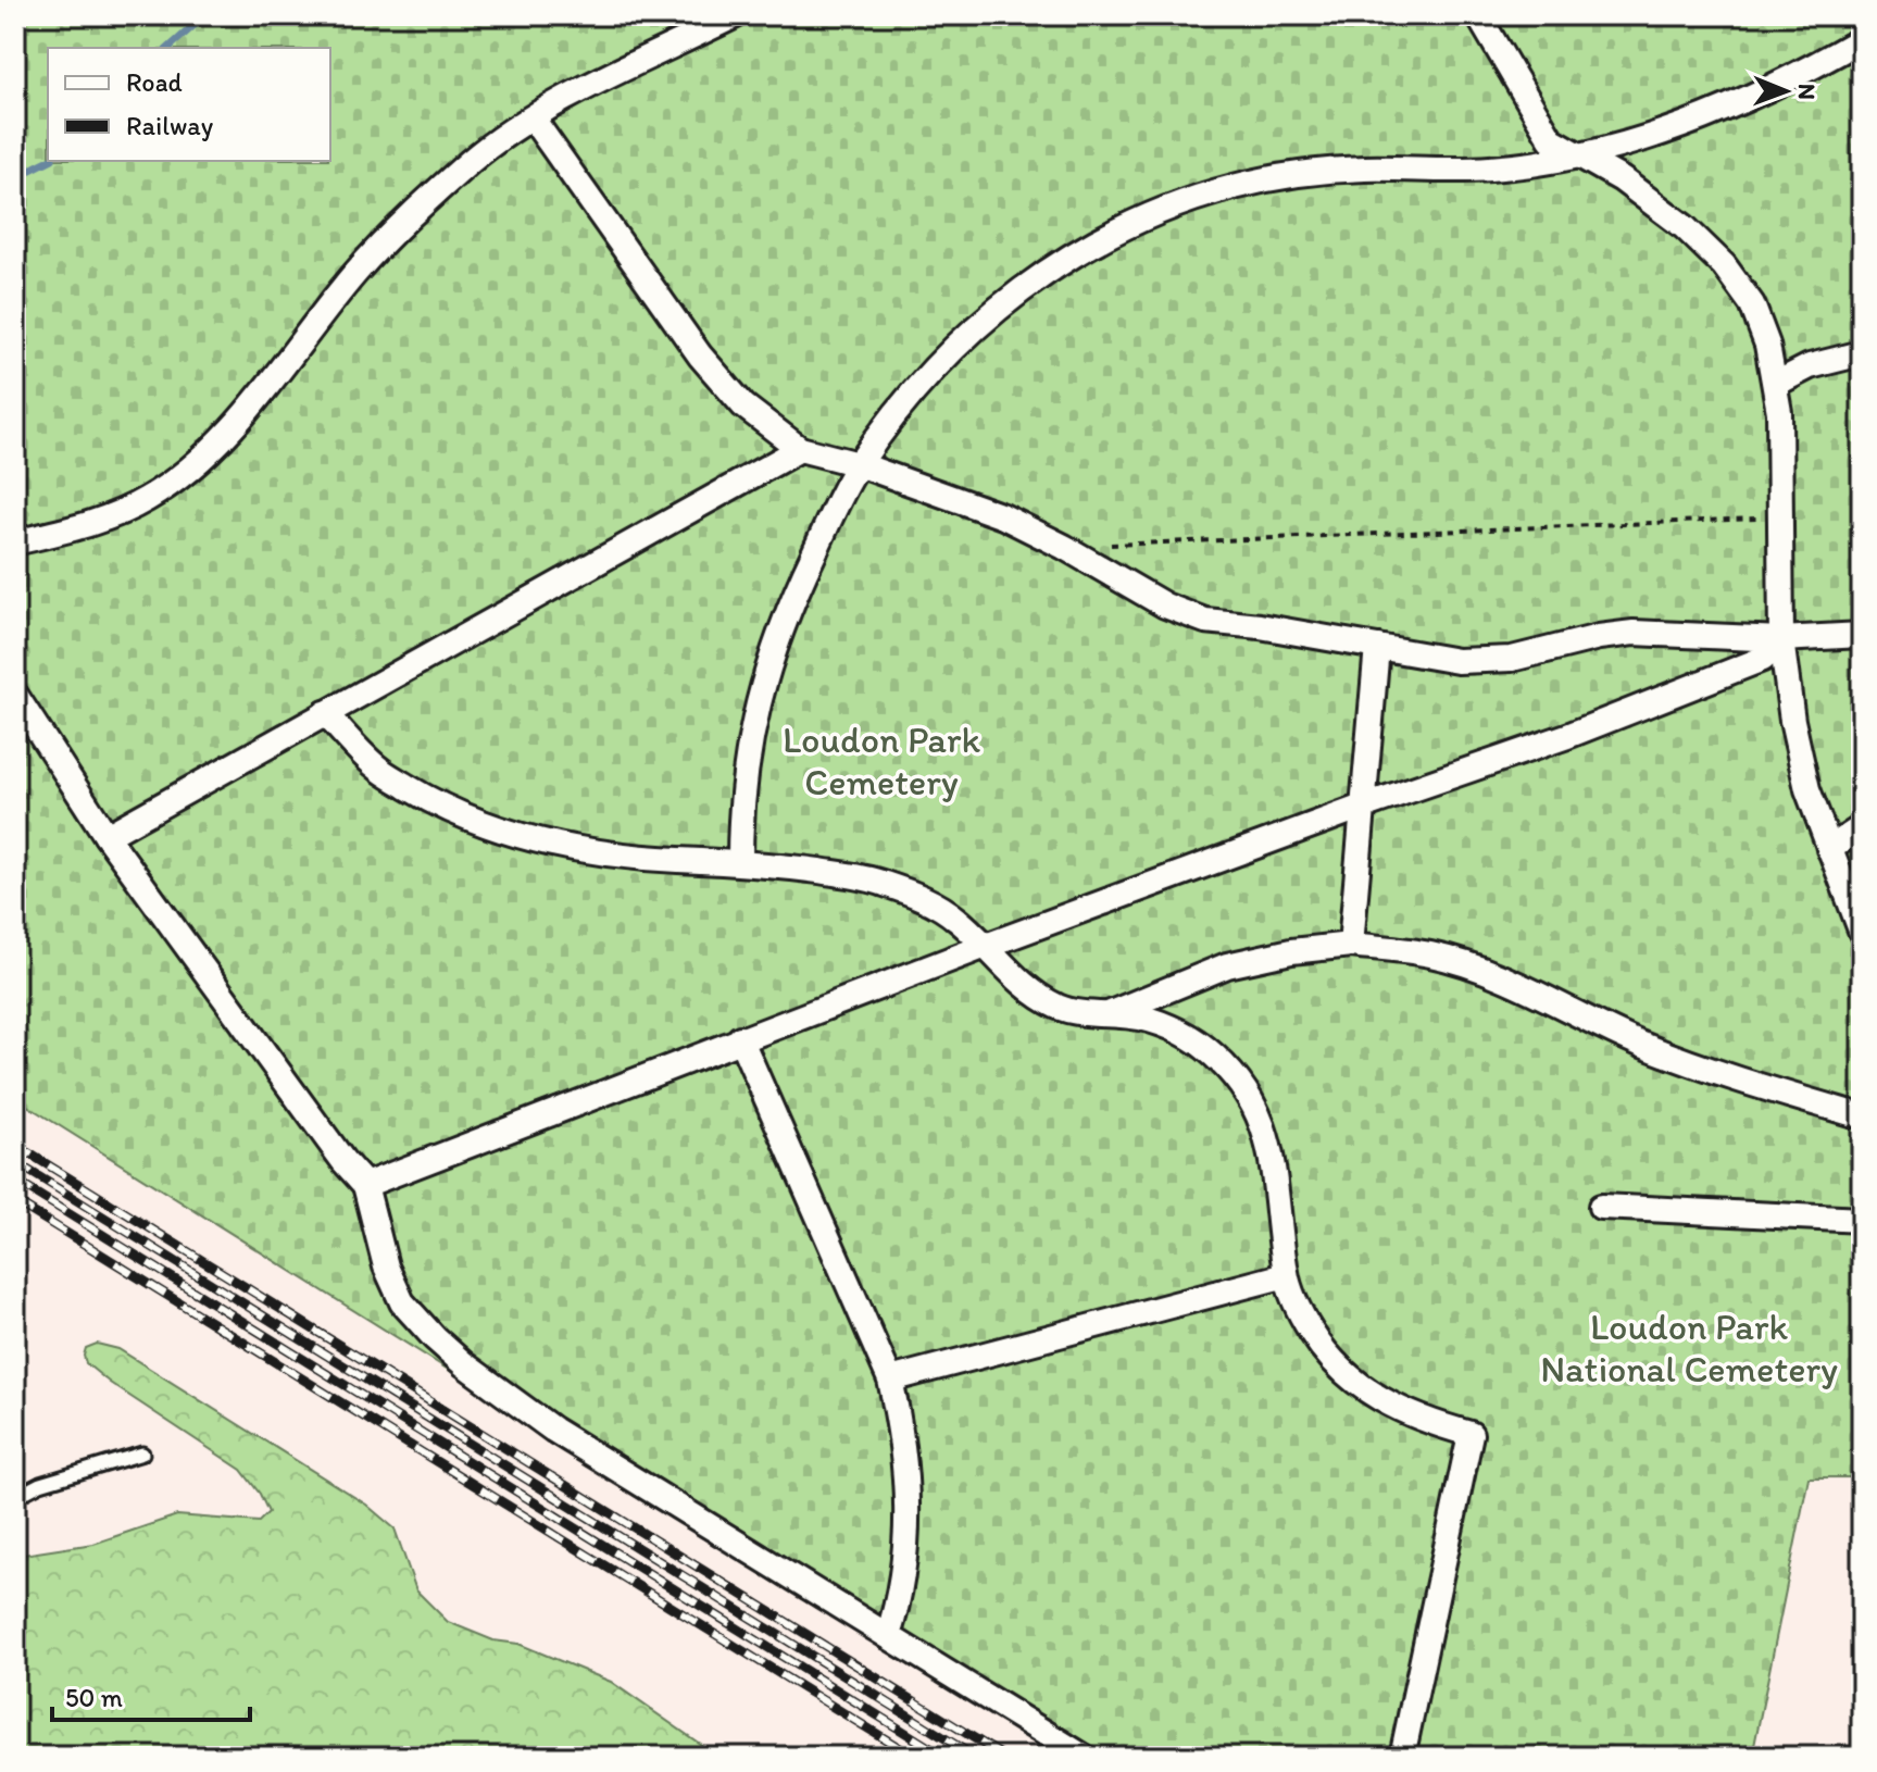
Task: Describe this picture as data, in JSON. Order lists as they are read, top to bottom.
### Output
{
  "parks": ["Loudon Park Cemetery", "Loudon Park National Cemetery"],
  "legend": ["Road", "Railway"],
  "scale_bar": "50 m",
  "north": "right"
}
